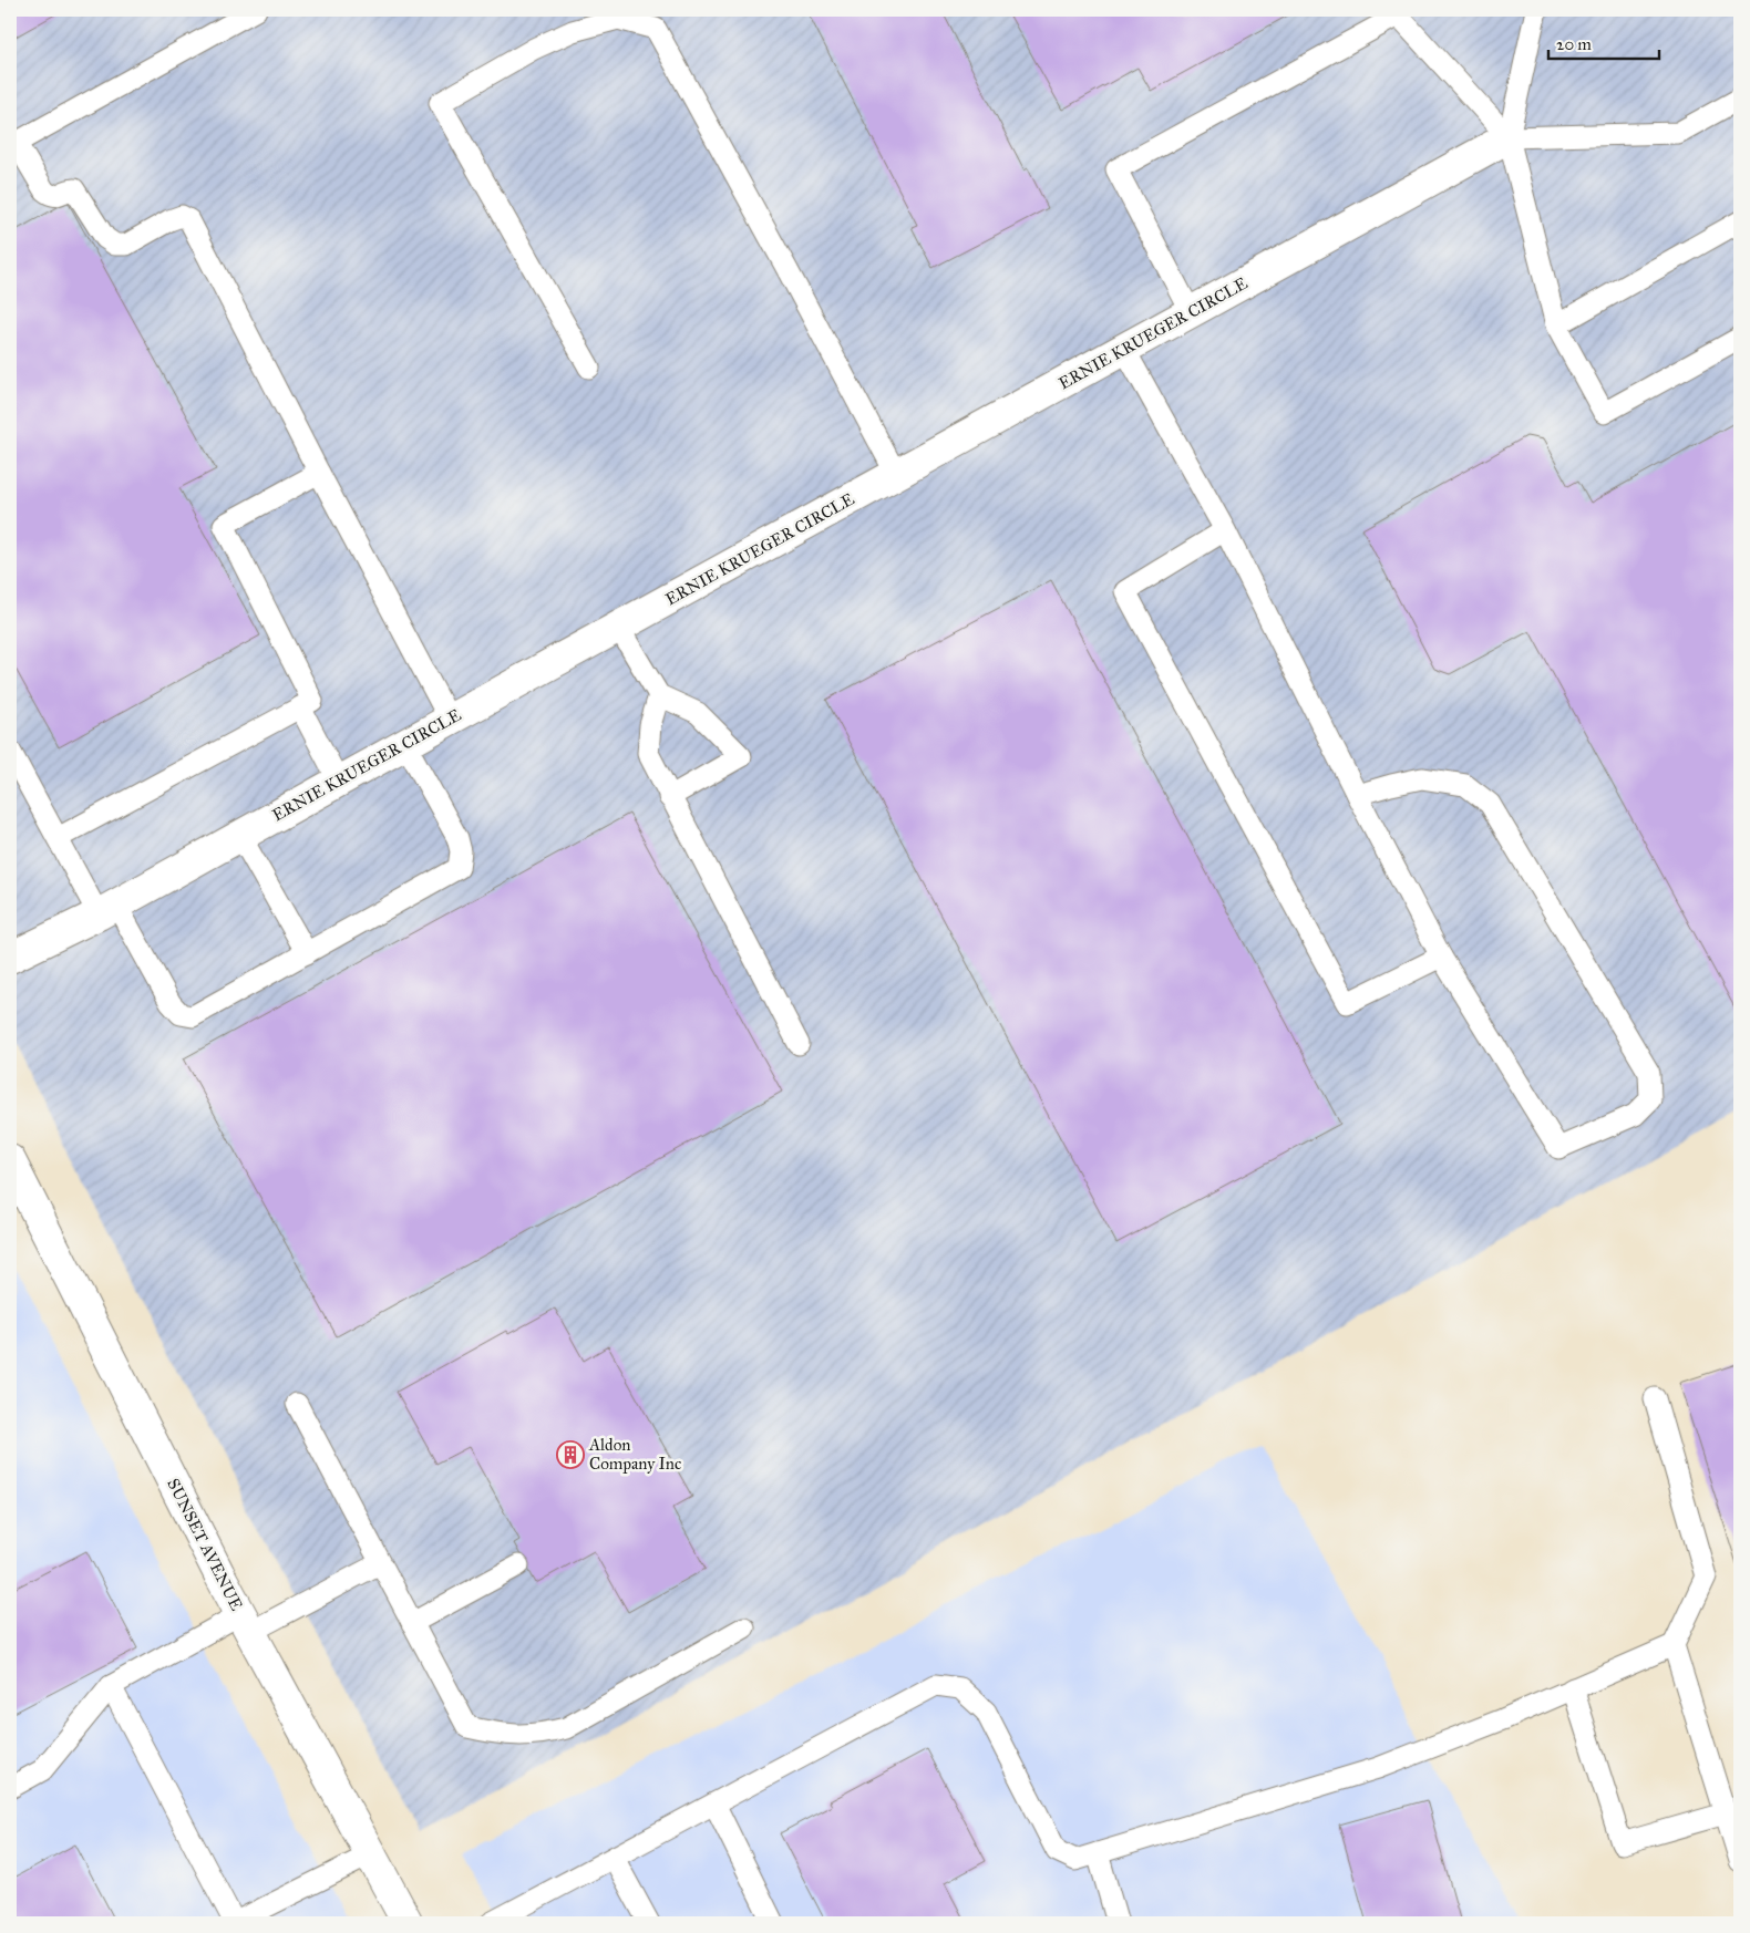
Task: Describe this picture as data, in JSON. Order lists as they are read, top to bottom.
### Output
{
  "streets": {
    "street": ["ERNIE KRUEGER CIRCLE", "SUNSET AVENUE"]
  },
  "places": {
    "building": ["Aldon Company Inc"]
  },
  "scale_bar": "20 m"
}
